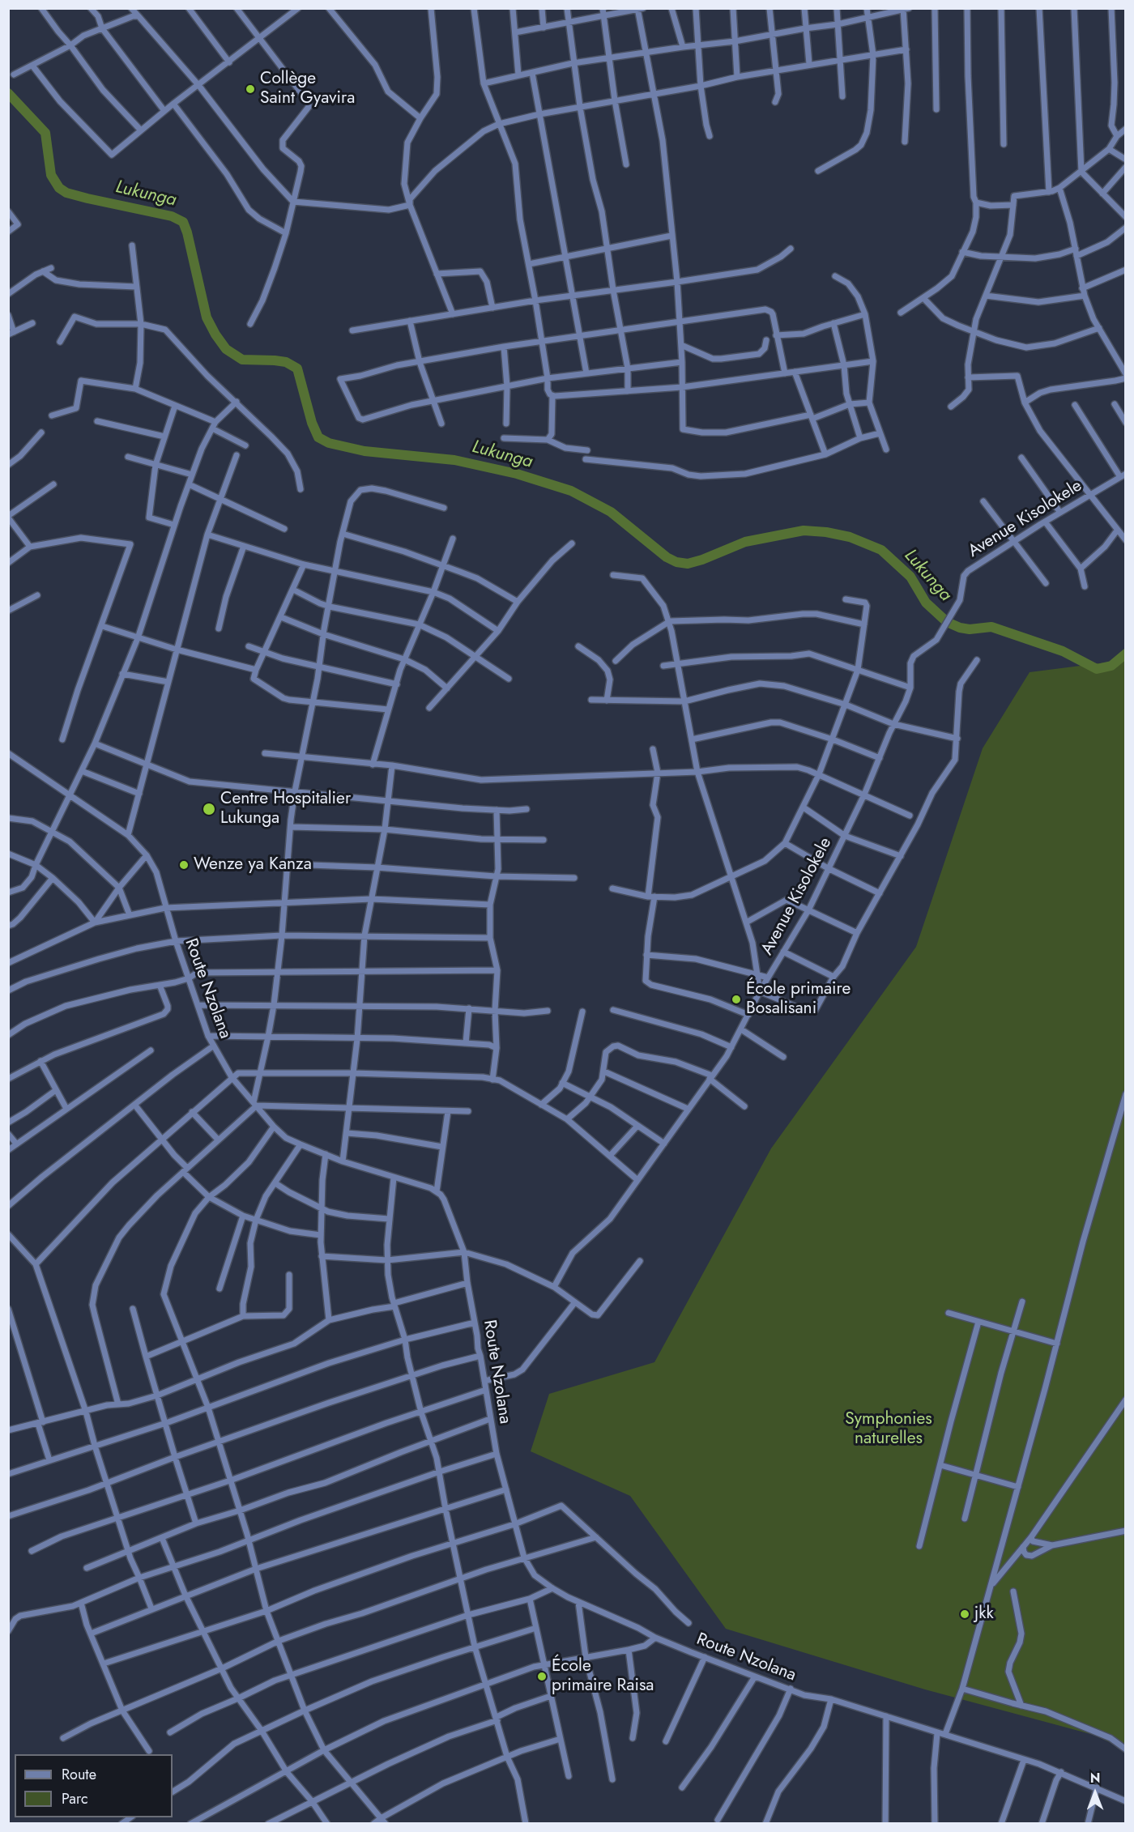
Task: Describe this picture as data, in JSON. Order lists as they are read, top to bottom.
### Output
{
  "streets": {
    "street": ["Avenue Kisolokele", "Route Nzolana"]
  },
  "water": ["Lukunga"],
  "parks": ["Symphonies naturelles"],
  "places": [
    "Collège Saint Gyavira",
    "Centre Hospitalier Lukunga",
    "Wenze ya Kanza",
    "École primaire Bosalisani",
    "jkk",
    "École primaire Raisa"
  ],
  "legend": ["Route", "Parc"],
  "north": "top"
}
